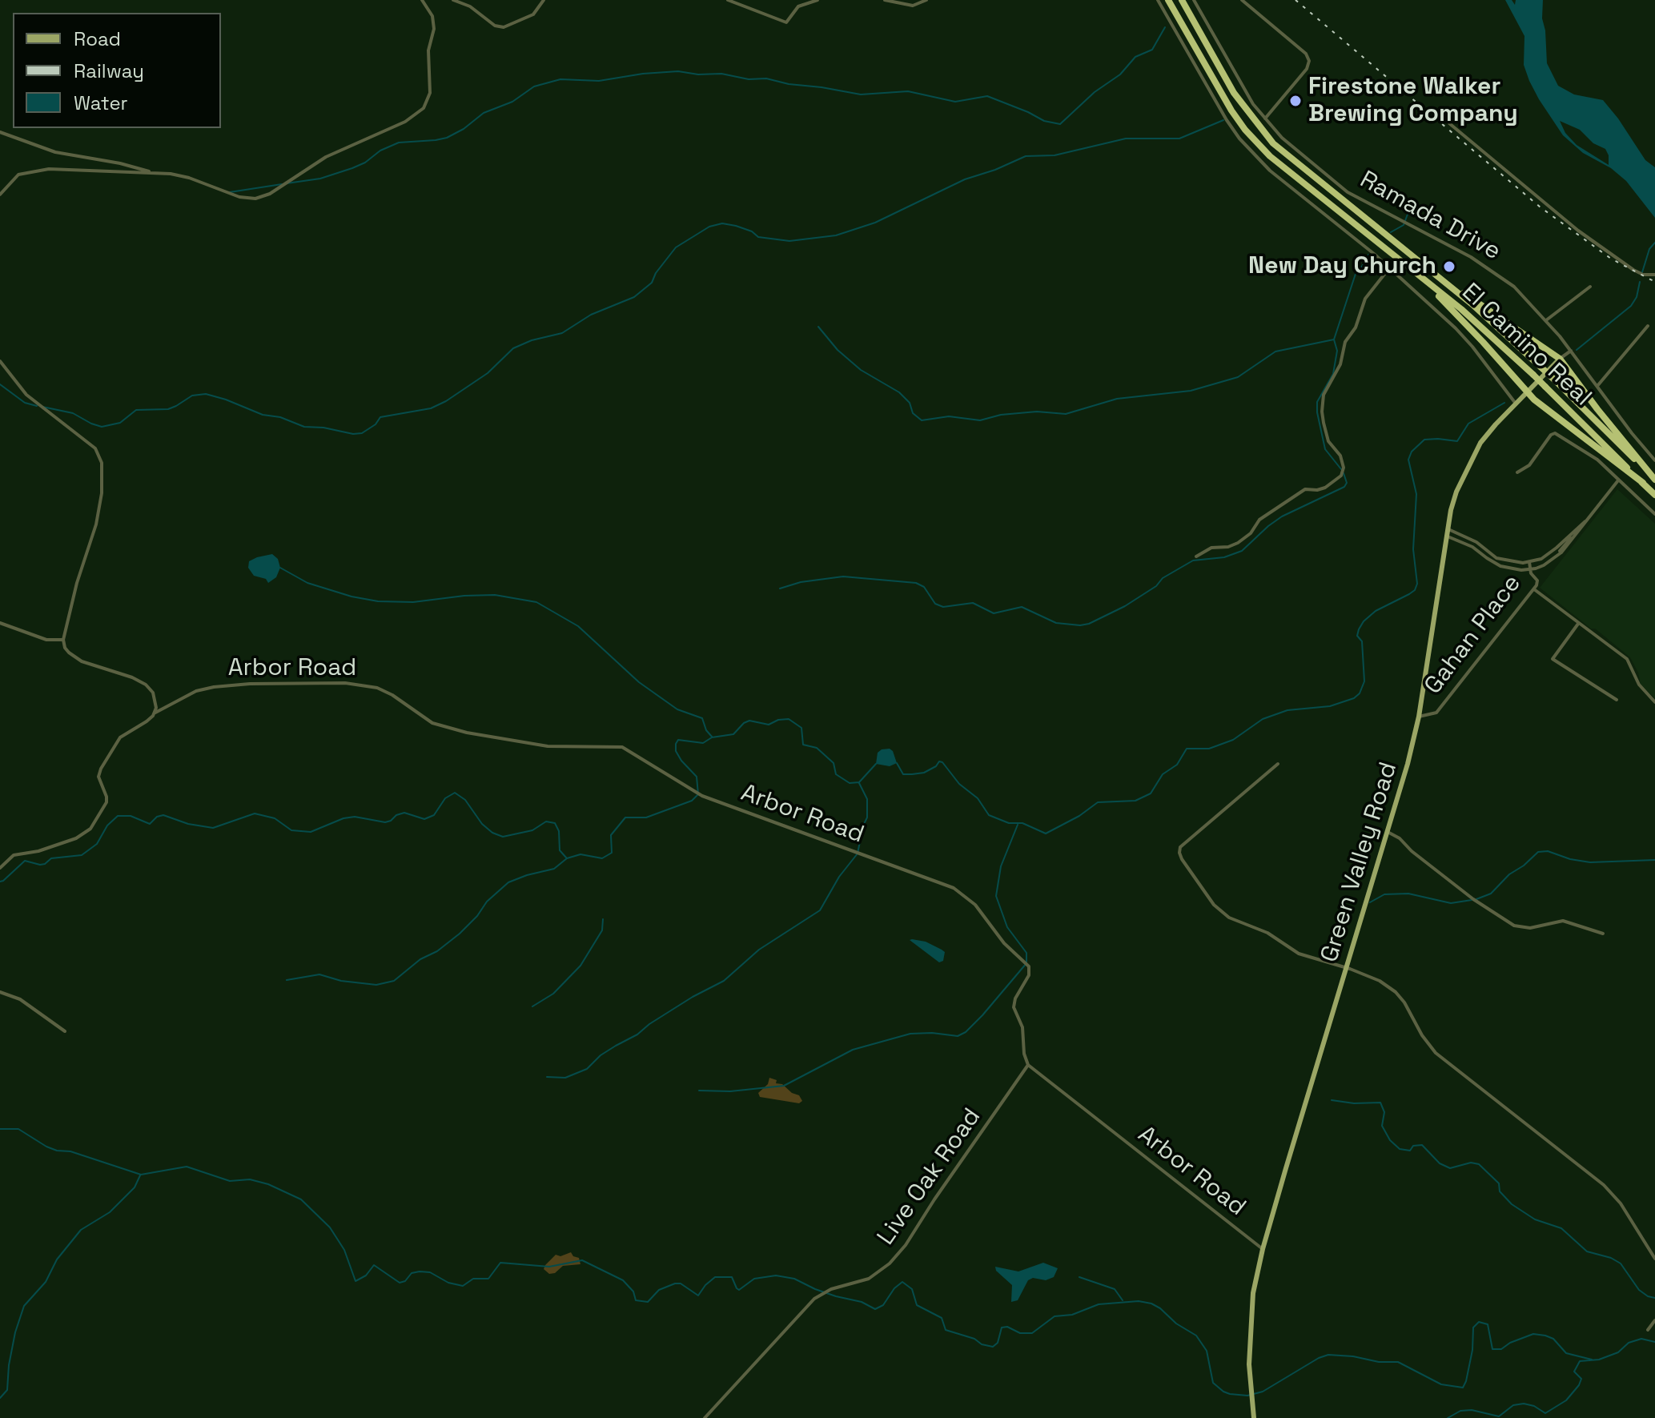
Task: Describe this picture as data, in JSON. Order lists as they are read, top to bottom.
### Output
{
  "streets": {
    "highway": ["El Camino Real"],
    "main road": ["Green Valley Road"],
    "street": [
      "Ramada Drive",
      "Gahan Place",
      "Arbor Road",
      "Live Oak Road"
    ]
  },
  "crossings": [
    ["Ramada Drive", "Green Valley Road"],
    ["Gahan Place", "Green Valley Road"],
    ["Arbor Road", "Green Valley Road"],
    ["Arbor Road", "Live Oak Road"]
  ],
  "places": ["Firestone Walker Brewing Company", "New Day Church"],
  "legend": ["Road", "Railway", "Water"]
}
